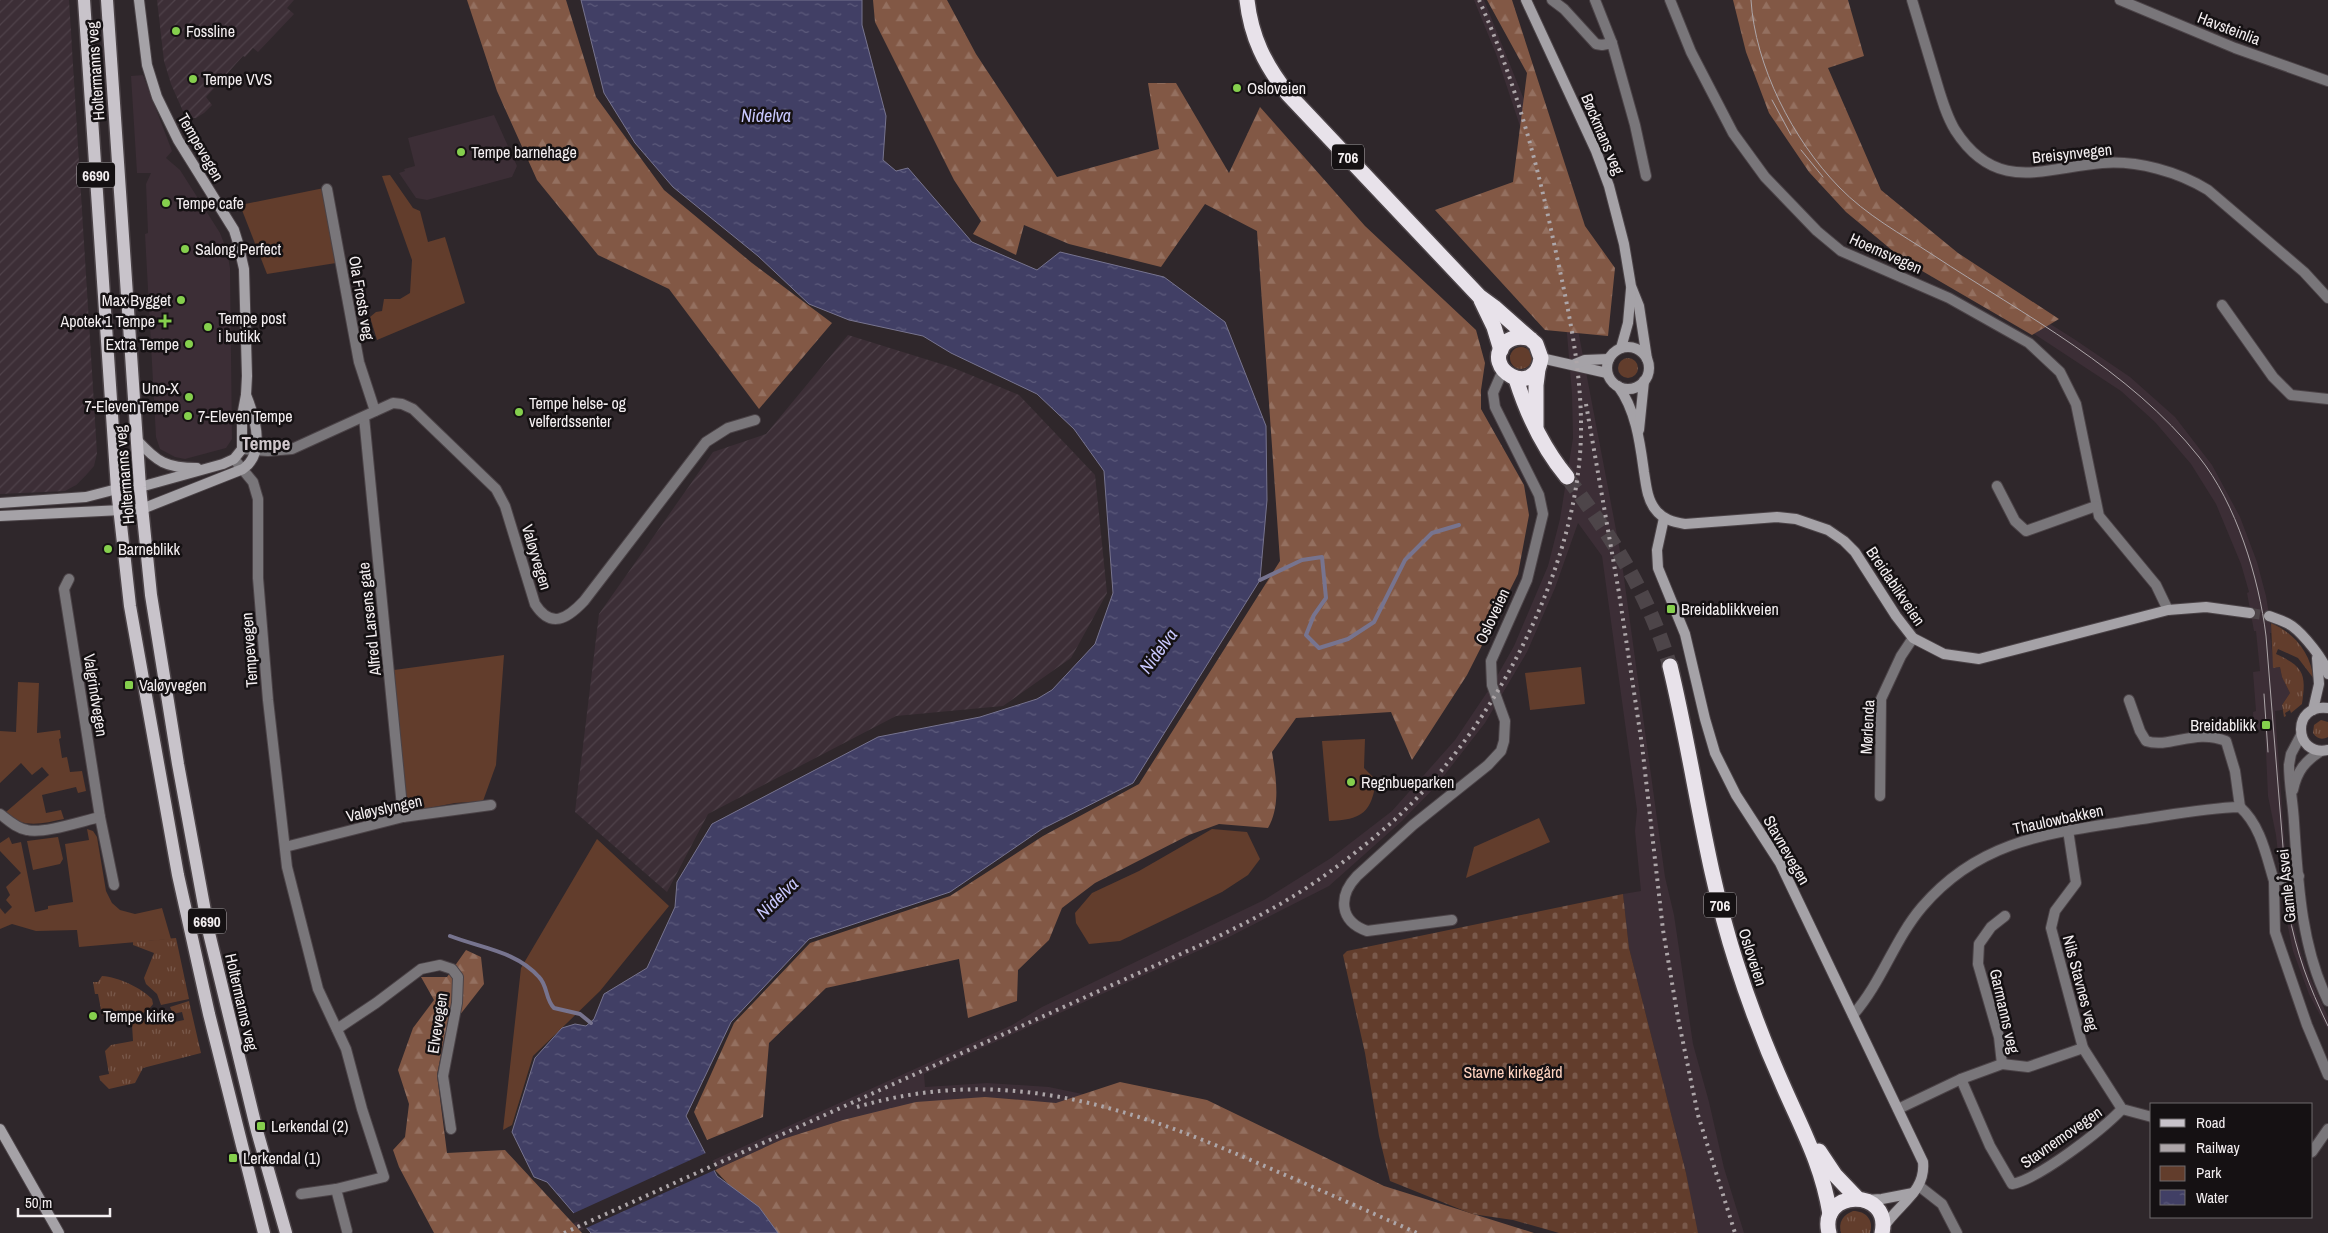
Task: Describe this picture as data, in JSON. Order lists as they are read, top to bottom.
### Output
{
  "streets": {
    "highway": ["706", "Osloveien"],
    "main road": ["Holtermanns veg", "6690"],
    "street": [
      "Havsteinlia",
      "Bøckmans veg",
      "Tempevegen",
      "Breisynvegen",
      "Hoemsvegen",
      "Ola Frosts veg",
      "Valøyvegen",
      "Breidablikveien",
      "Alfred Larsens gate",
      "Valgrindvegen",
      "Mørlenda",
      "Valøyslyngen",
      "Thaulowbakken",
      "Stavnevegen",
      "Gamle Åsvei",
      "Nils Stavnes veg",
      "Garmanns veg",
      "Elvevegen",
      "Stavnemovegen"
    ]
  },
  "crossings": [
    ["Tempevegen", "Valøyslyngen"],
    ["706", "Osloveien"],
    ["Hoemsvegen", "Breidablikveien"],
    ["Ola Frosts veg", "Valøyvegen"],
    ["Valøyvegen", "Alfred Larsens gate"],
    ["Breidablikveien", "Mørlenda"],
    ["Breidablikveien", "Stavnevegen"],
    ["Alfred Larsens gate", "Valøyslyngen"],
    ["Thaulowbakken", "Stavnevegen"],
    ["Thaulowbakken", "Nils Stavnes veg"],
    ["Nils Stavnes veg", "Stavnemovegen"]
  ],
  "districts": ["Tempe"],
  "water": ["Nidelva"],
  "parks": ["Stavne kirkegård"],
  "places": {
    "other": [
      "Fossline",
      "Tempe VVS",
      "Osloveien",
      "Tempe barnehage",
      "Tempe cafe",
      "Salong Perfect",
      "Max Bygget",
      "Tempe post i butikk",
      "Extra Tempe",
      "Uno-X 7-Eleven Tempe",
      "Tempe helse- og velferdssenter",
      "7-Eleven Tempe",
      "Barneblikk",
      "Regnbueparken",
      "Tempe kirke"
    ],
    "health": ["Apotek 1 Tempe"],
    "transit": [
      "Breidablikkveien",
      "Valøyvegen",
      "Breidablikk",
      "Lerkendal (2)",
      "Lerkendal (1)"
    ]
  },
  "legend": [
    "Road",
    "Railway",
    "Park",
    "Water"
  ],
  "scale_bar": "50 m"
}
